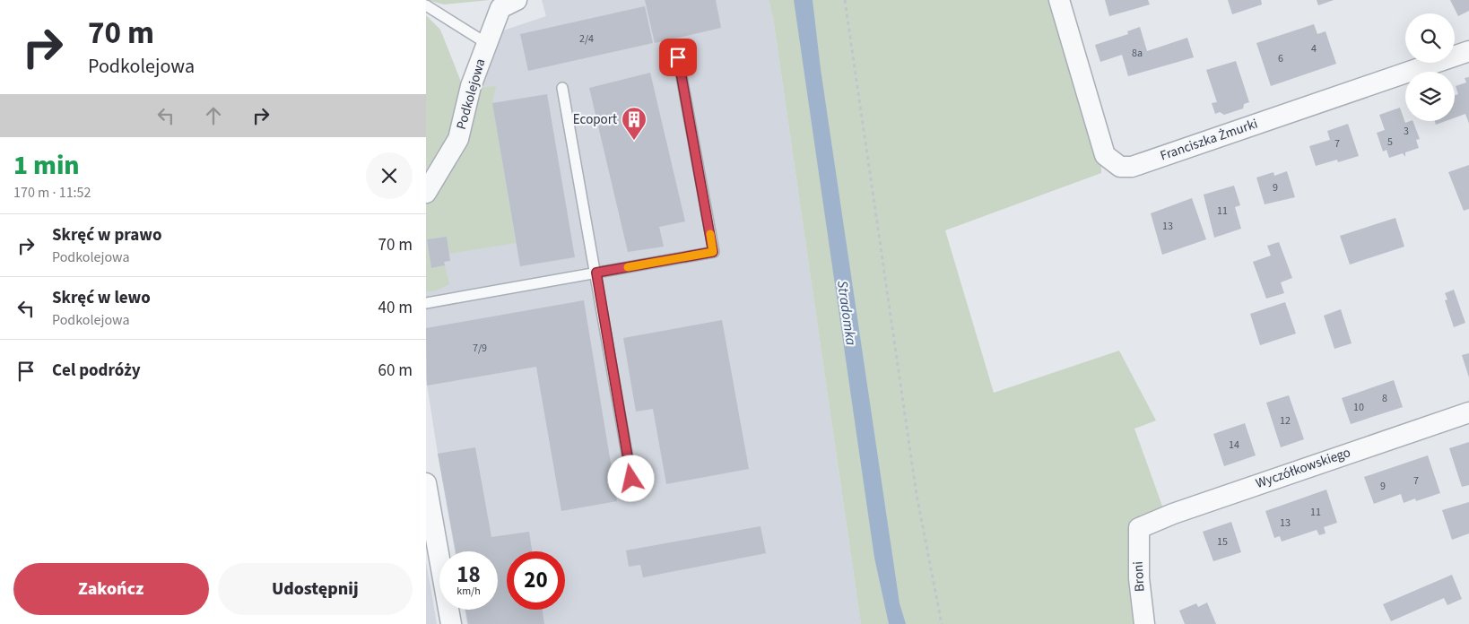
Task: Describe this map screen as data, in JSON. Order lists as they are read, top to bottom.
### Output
{
  "streets": {
    "street": [
      "Podkolejowa",
      "Franciszka Żmurki",
      "Wyczółkowskiego",
      "Broni"
    ]
  },
  "crossings": [
    ["Wyczółkowskiego", "Broni"]
  ],
  "water": ["Stradomka"],
  "places": {
    "building": ["Ecoport"]
  },
  "house_numbers": [
    "2/4",
    "4",
    "8a",
    "6",
    "3",
    "5",
    "7",
    "9",
    "11",
    "13",
    "7/9",
    "8",
    "10",
    "12",
    "14",
    "7",
    "9",
    "11",
    "13",
    "15"
  ],
  "page": {
    "turn": ["70 m", "Podkolejowa"],
    "heading": ["1 min", "170 m · 11:52"],
    "list": [
      {
        "name": "Skręć w prawo",
        "note": "Podkolejowa",
        "value": "70 m"
      },
      {
        "name": "Skręć w lewo",
        "note": "Podkolejowa",
        "value": "40 m"
      },
      {
        "name": "Cel podróży",
        "value": "60 m"
      }
    ],
    "speed": "18 km/h",
    "limit": "20",
    "buttons": ["Zakończ", "Udostępnij"]
  }
}
